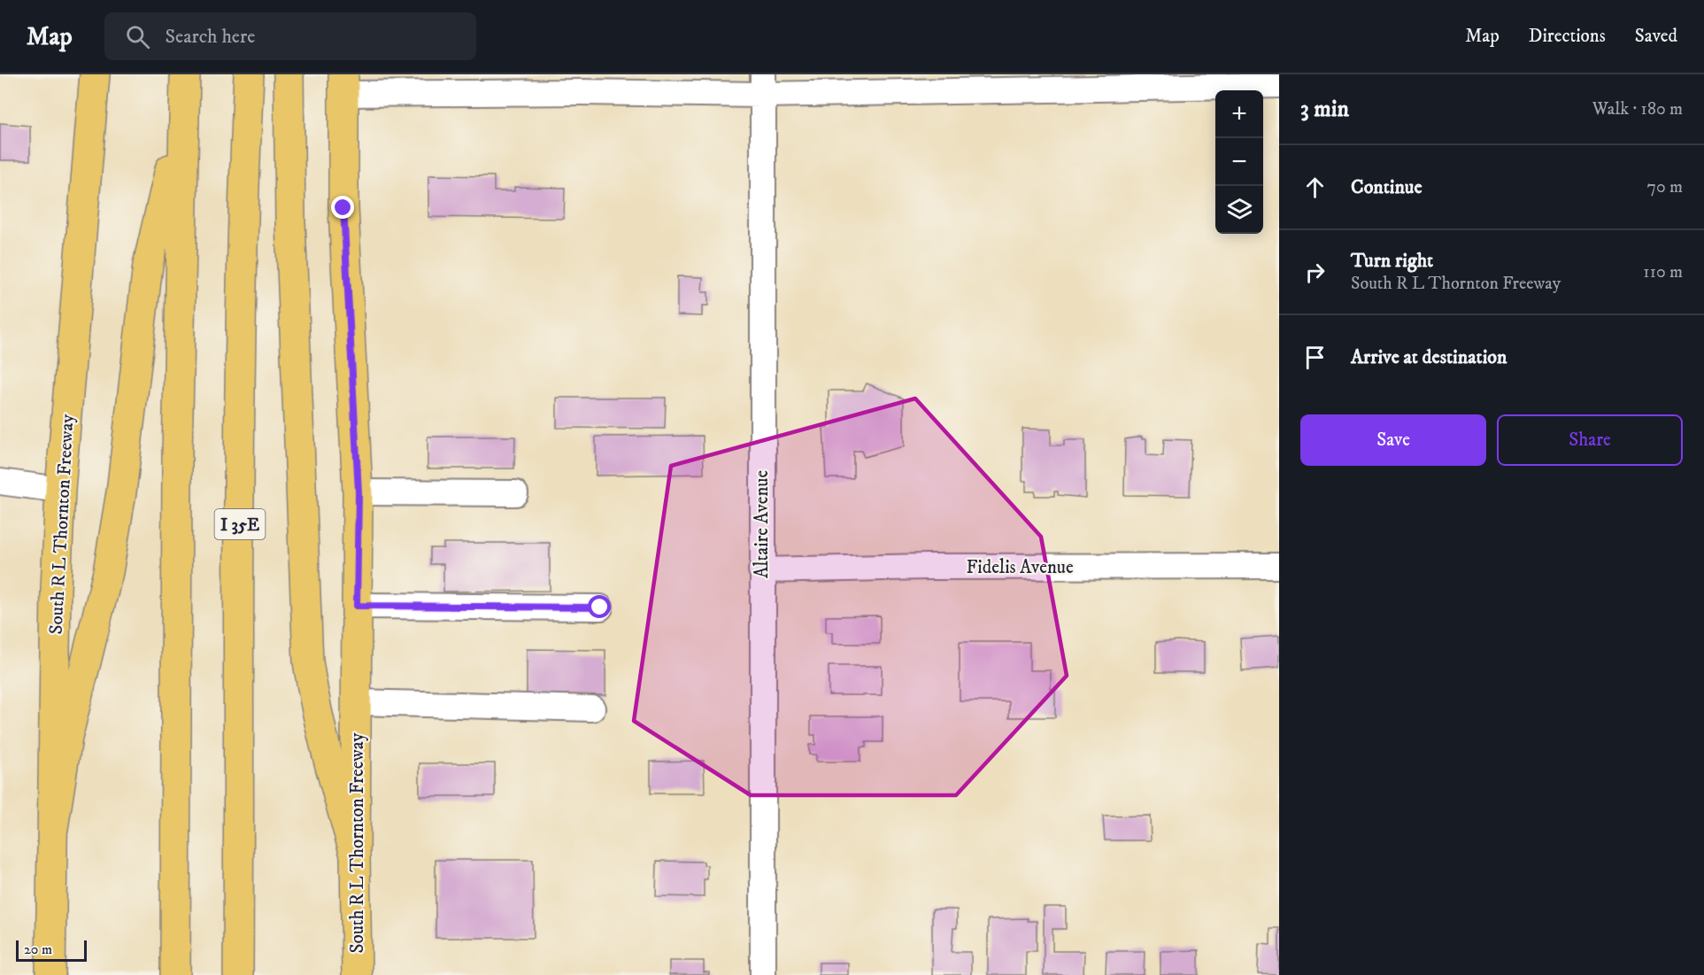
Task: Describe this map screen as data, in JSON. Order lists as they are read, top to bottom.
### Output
{
  "streets": {
    "main road": ["South R L Thornton Freeway", "I 35E"],
    "street": ["Altaire Avenue", "Fidelis Avenue"]
  },
  "crossings": [
    ["Altaire Avenue", "Fidelis Avenue"]
  ],
  "scale_bar": "20 m",
  "page": {
    "header": "Map",
    "search": "Search here",
    "nav": ["Map", "Directions", "Saved"],
    "heading": ["3 min", "Walk · 180 m"],
    "map_buttons": ["+", "−"],
    "list": [
      ["Continue", "70 m"],
      ["Turn right", "South R L Thornton Freeway", "110 m"],
      "Arrive at destination"
    ],
    "buttons": ["Save", "Share"],
    "scale": "20 m"
  }
}
